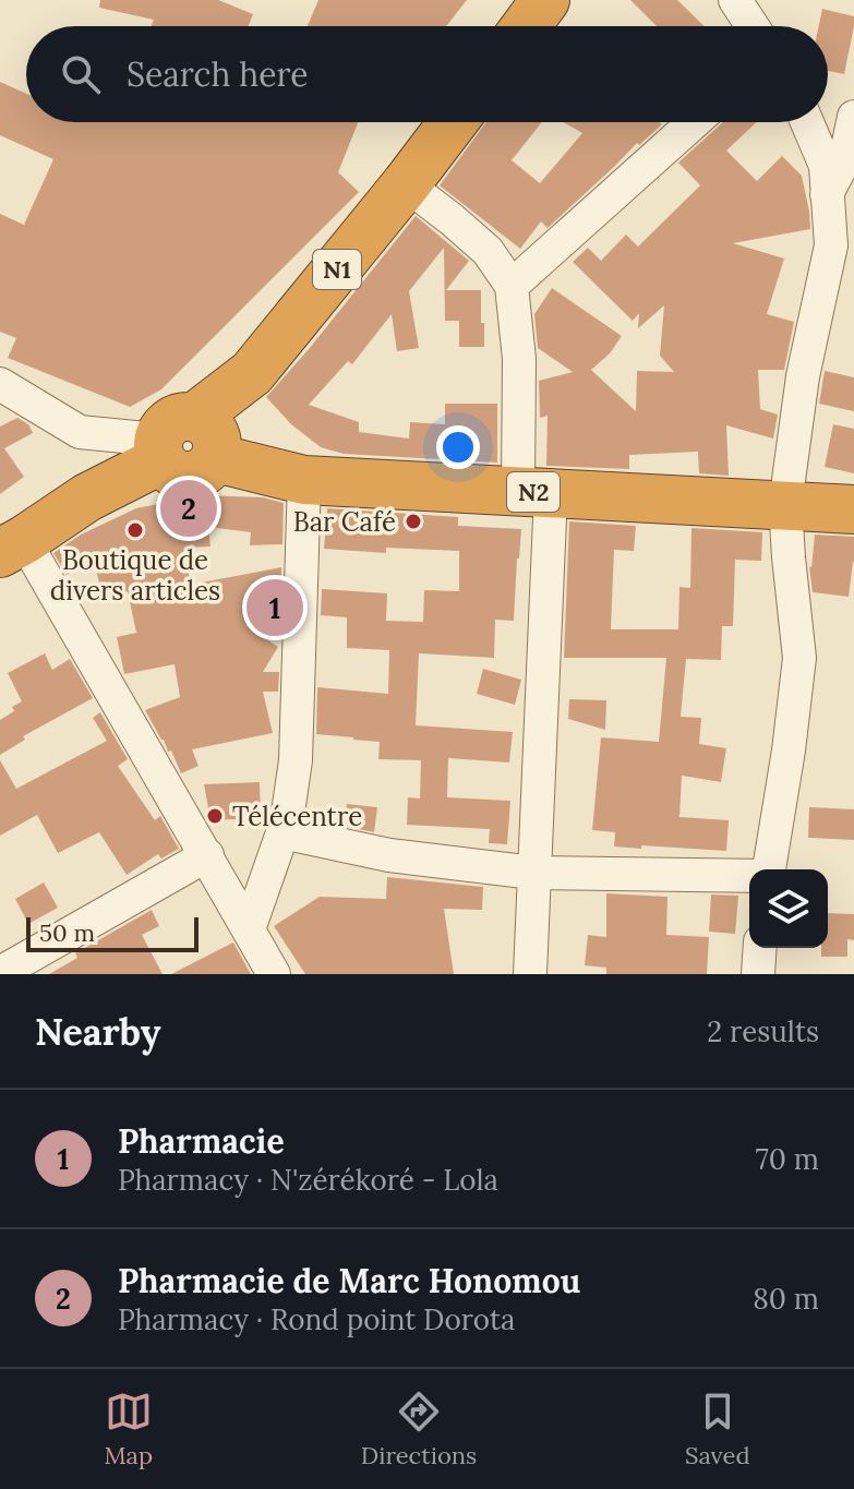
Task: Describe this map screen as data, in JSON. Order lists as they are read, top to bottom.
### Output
{
  "streets": {
    "highway": ["N1", "N2"]
  },
  "crossings": [
    ["N1", "N2"]
  ],
  "places": ["Bar Café", "Boutique de divers articles", "Télécentre"],
  "scale_bar": "50 m",
  "page": {
    "search": "Search here",
    "pins": ["2", "1"],
    "scale": "50 m",
    "heading": ["Nearby", "2 results"],
    "list": [
      {
        "mark": "1",
        "name": "Pharmacie",
        "note": "Pharmacy · N'zérékoré - Lola",
        "value": "70 m"
      },
      {
        "mark": "2",
        "name": "Pharmacie de Marc Honomou",
        "note": "Pharmacy · Rond point Dorota",
        "value": "80 m"
      }
    ],
    "nav": ["Map", "Directions", "Saved"]
  }
}
